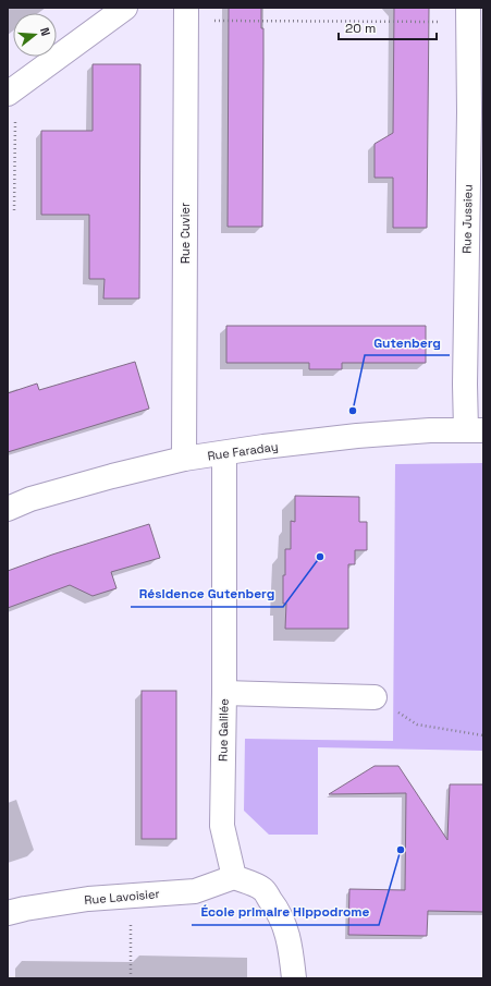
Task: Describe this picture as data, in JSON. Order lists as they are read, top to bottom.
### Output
{
  "streets": {
    "street": [
      "Rue Jussieu",
      "Rue Cuvier",
      "Rue Faraday",
      "Rue Galilée",
      "Rue Lavoisier"
    ]
  },
  "crossings": [
    ["Rue Jussieu", "Rue Faraday"],
    ["Rue Cuvier", "Rue Faraday"],
    ["Rue Faraday", "Rue Galilée"],
    ["Rue Galilée", "Rue Lavoisier"]
  ],
  "places": ["Gutenberg", "Résidence Gutenberg", "École primaire Hippodrome"],
  "scale_bar": "20 m",
  "north": "right"
}
